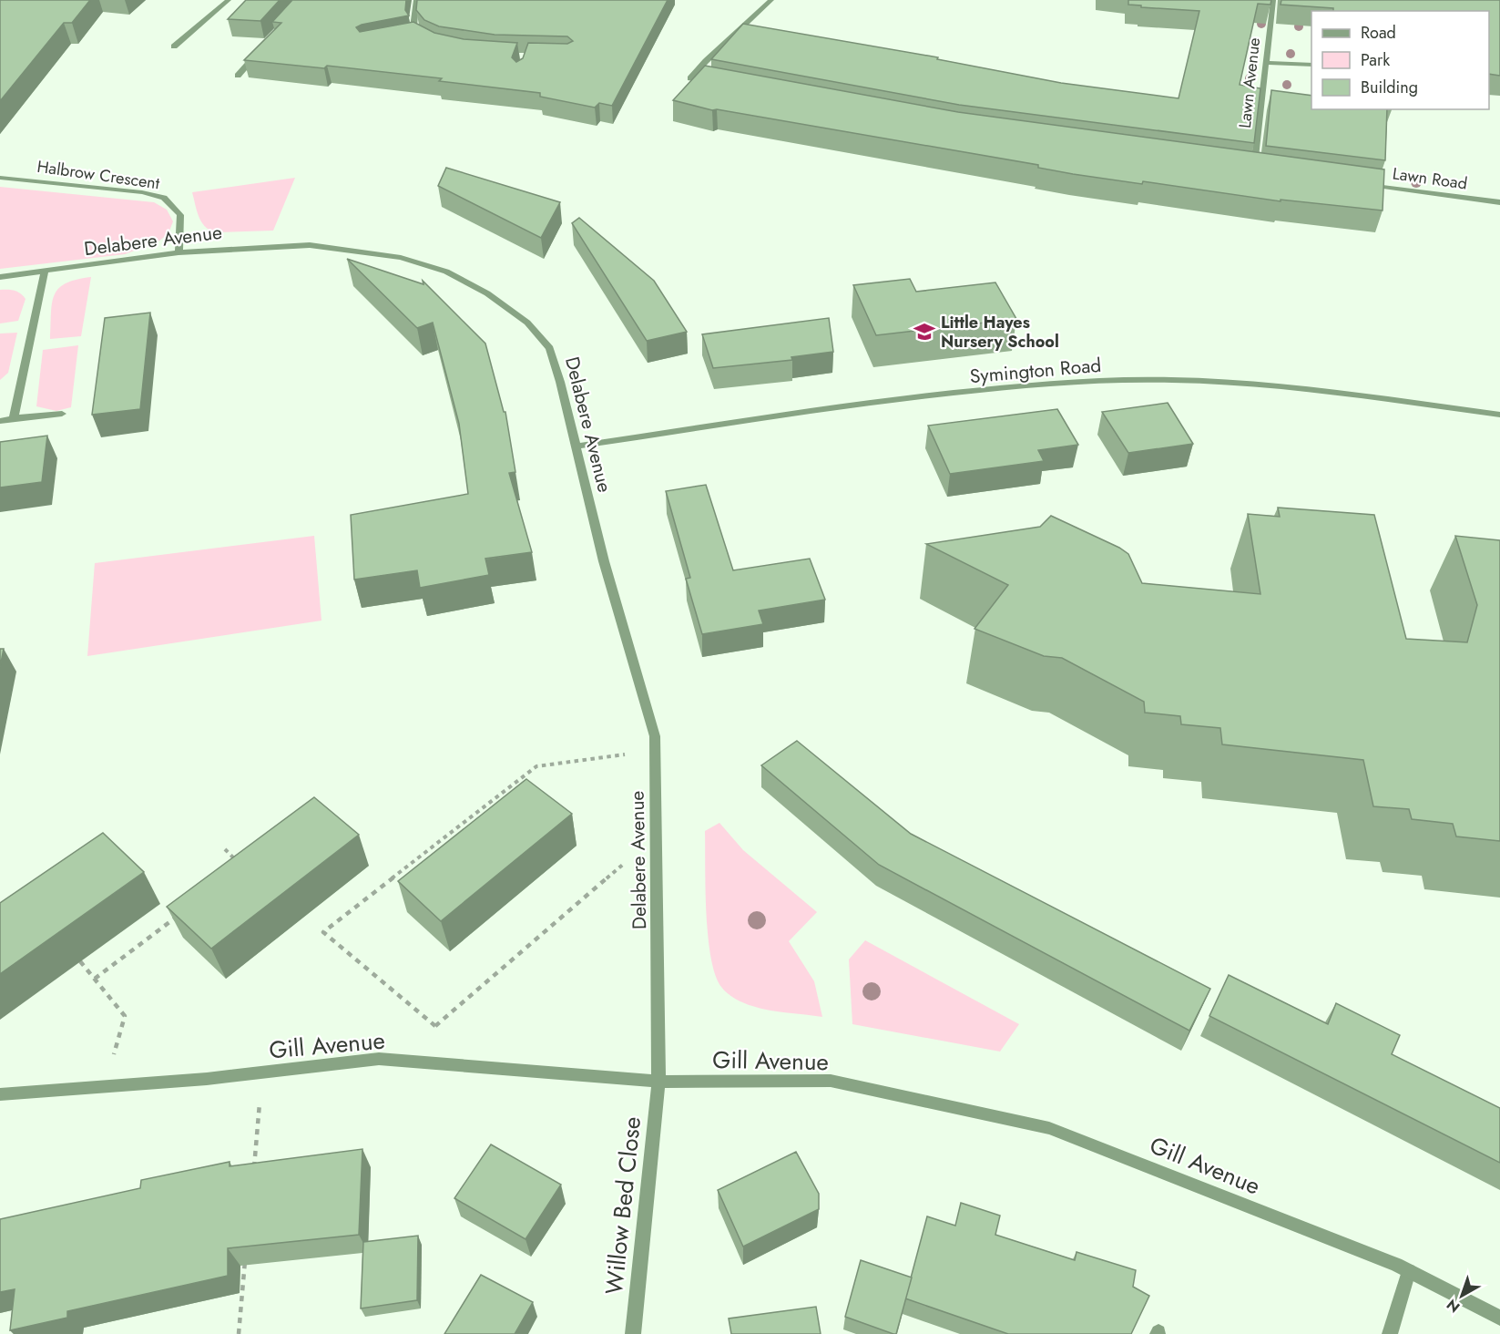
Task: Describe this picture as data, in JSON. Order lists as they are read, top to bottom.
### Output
{
  "streets": {
    "street": [
      "Lawn Avenue",
      "Halbrow Crescent",
      "Lawn Road",
      "Delabere Avenue",
      "Symington Road",
      "Gill Avenue",
      "Willow Bed Close"
    ]
  },
  "crossings": [
    ["Halbrow Crescent", "Delabere Avenue"],
    ["Delabere Avenue", "Symington Road"],
    ["Delabere Avenue", "Gill Avenue"],
    ["Delabere Avenue", "Willow Bed Close"],
    ["Gill Avenue", "Willow Bed Close"]
  ],
  "places": {
    "school or university": ["Little Hayes Nursery School"]
  },
  "legend": ["Road", "Park", "Building"],
  "north": "bottom left"
}
